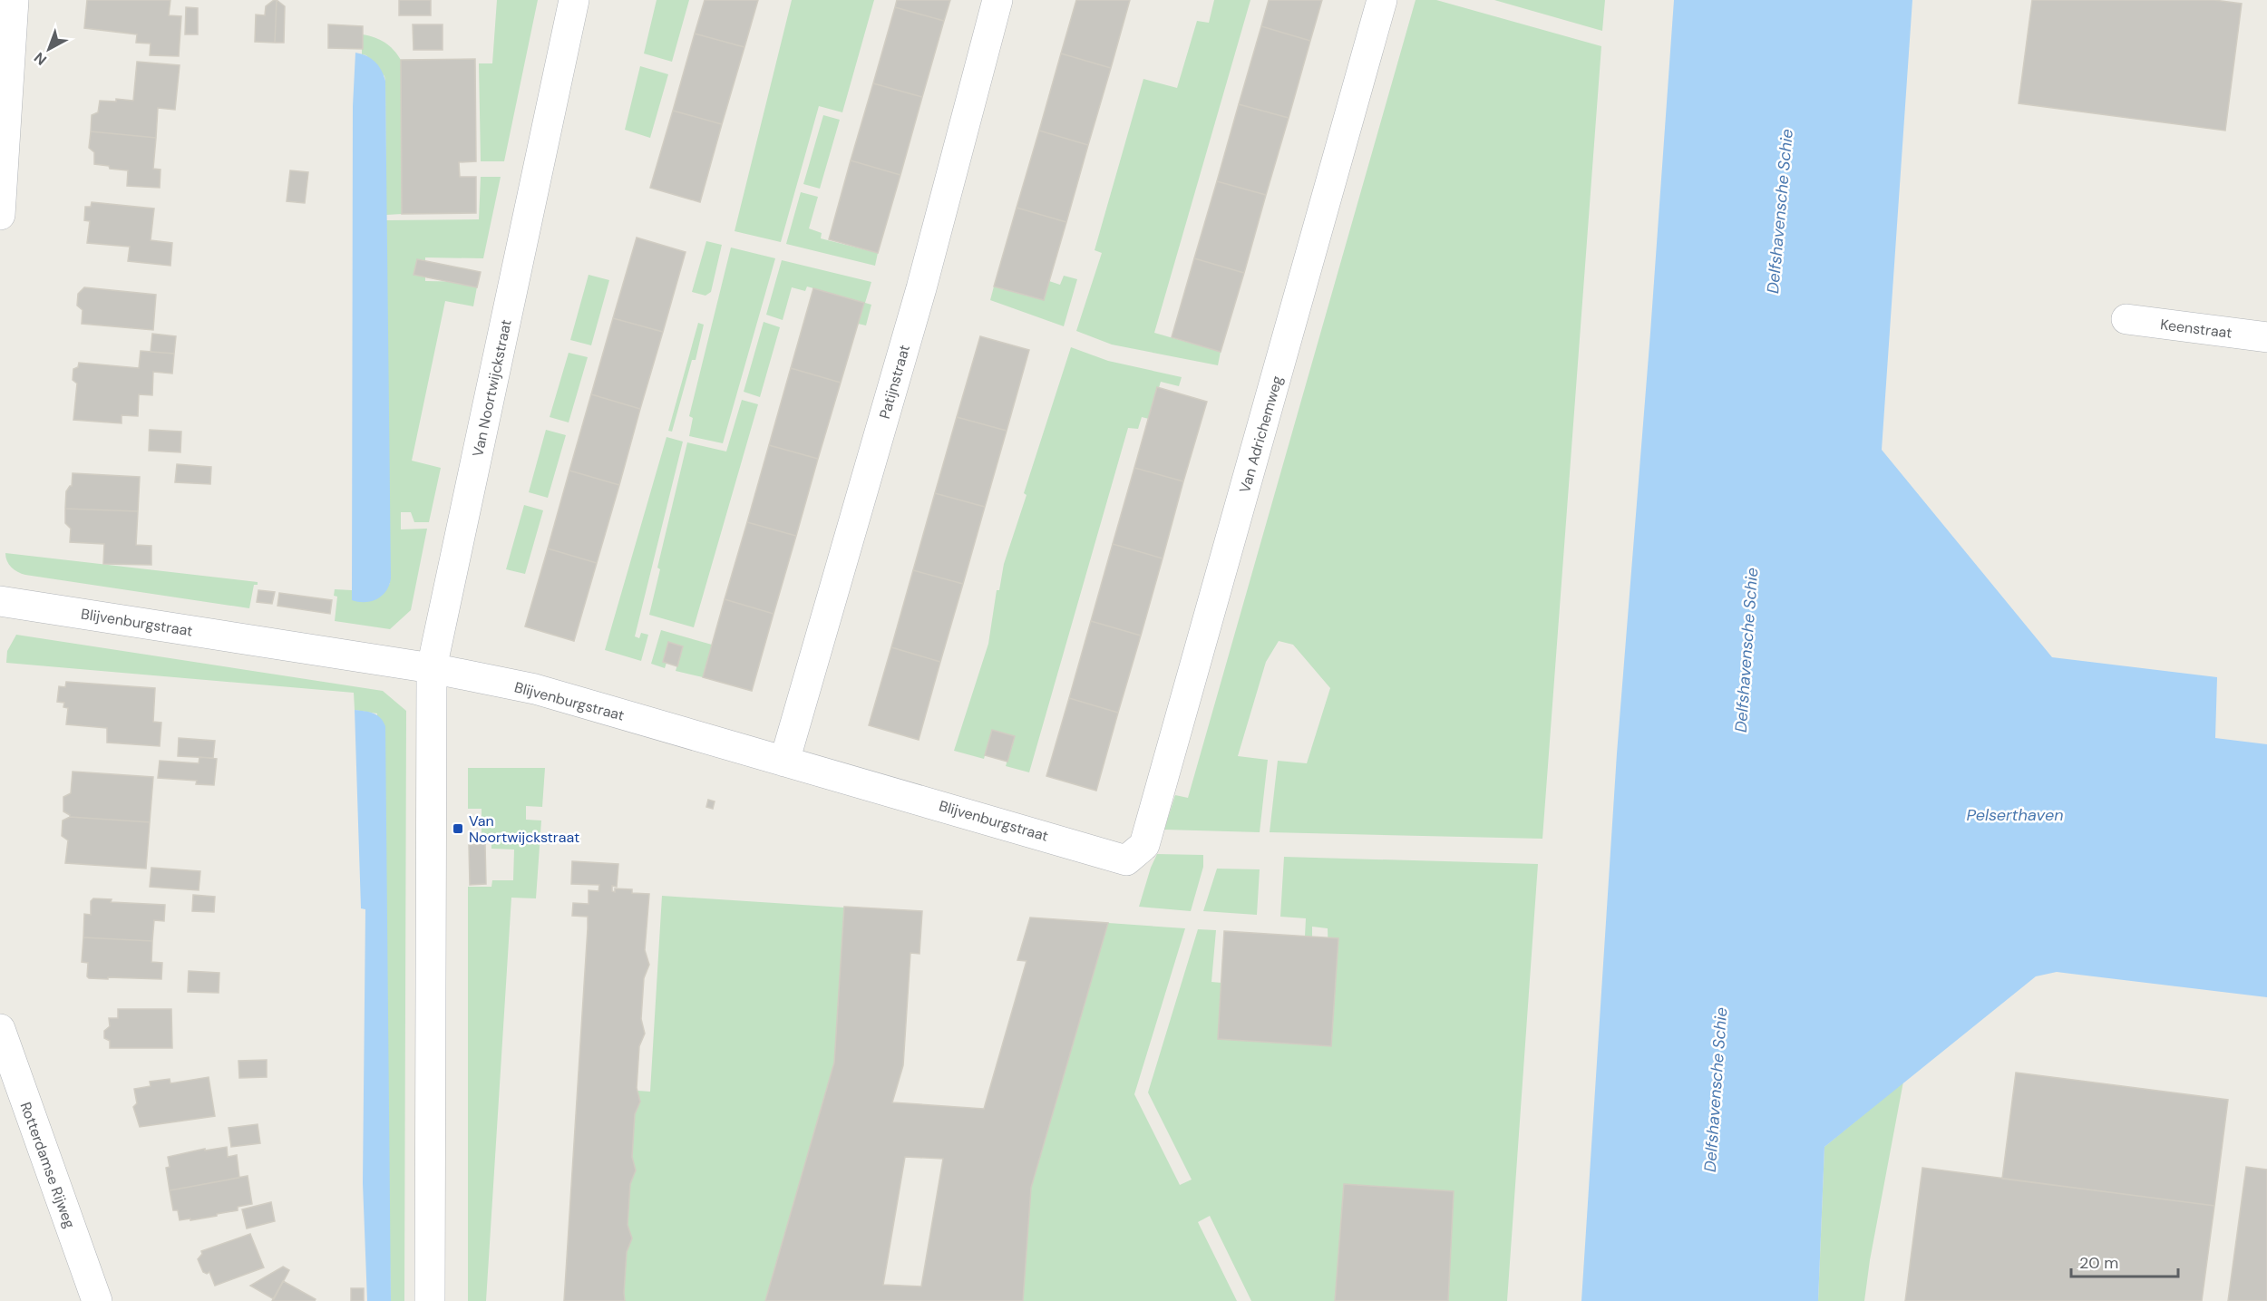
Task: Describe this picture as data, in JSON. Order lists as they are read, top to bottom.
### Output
{
  "streets": {
    "street": [
      "Keenstraat",
      "Patijnstraat",
      "Van Noortwijckstraat",
      "Van Adrichemweg",
      "Blijvenburgstraat",
      "Rotterdamse Rijweg"
    ]
  },
  "crossings": [
    ["Patijnstraat", "Blijvenburgstraat"],
    ["Van Noortwijckstraat", "Blijvenburgstraat"],
    ["Van Adrichemweg", "Blijvenburgstraat"]
  ],
  "water": ["Delfshavensche Schie", "Pelserthaven"],
  "places": {
    "transit": ["Van Noortwijckstraat"]
  },
  "scale_bar": "20 m",
  "north": "bottom left"
}
